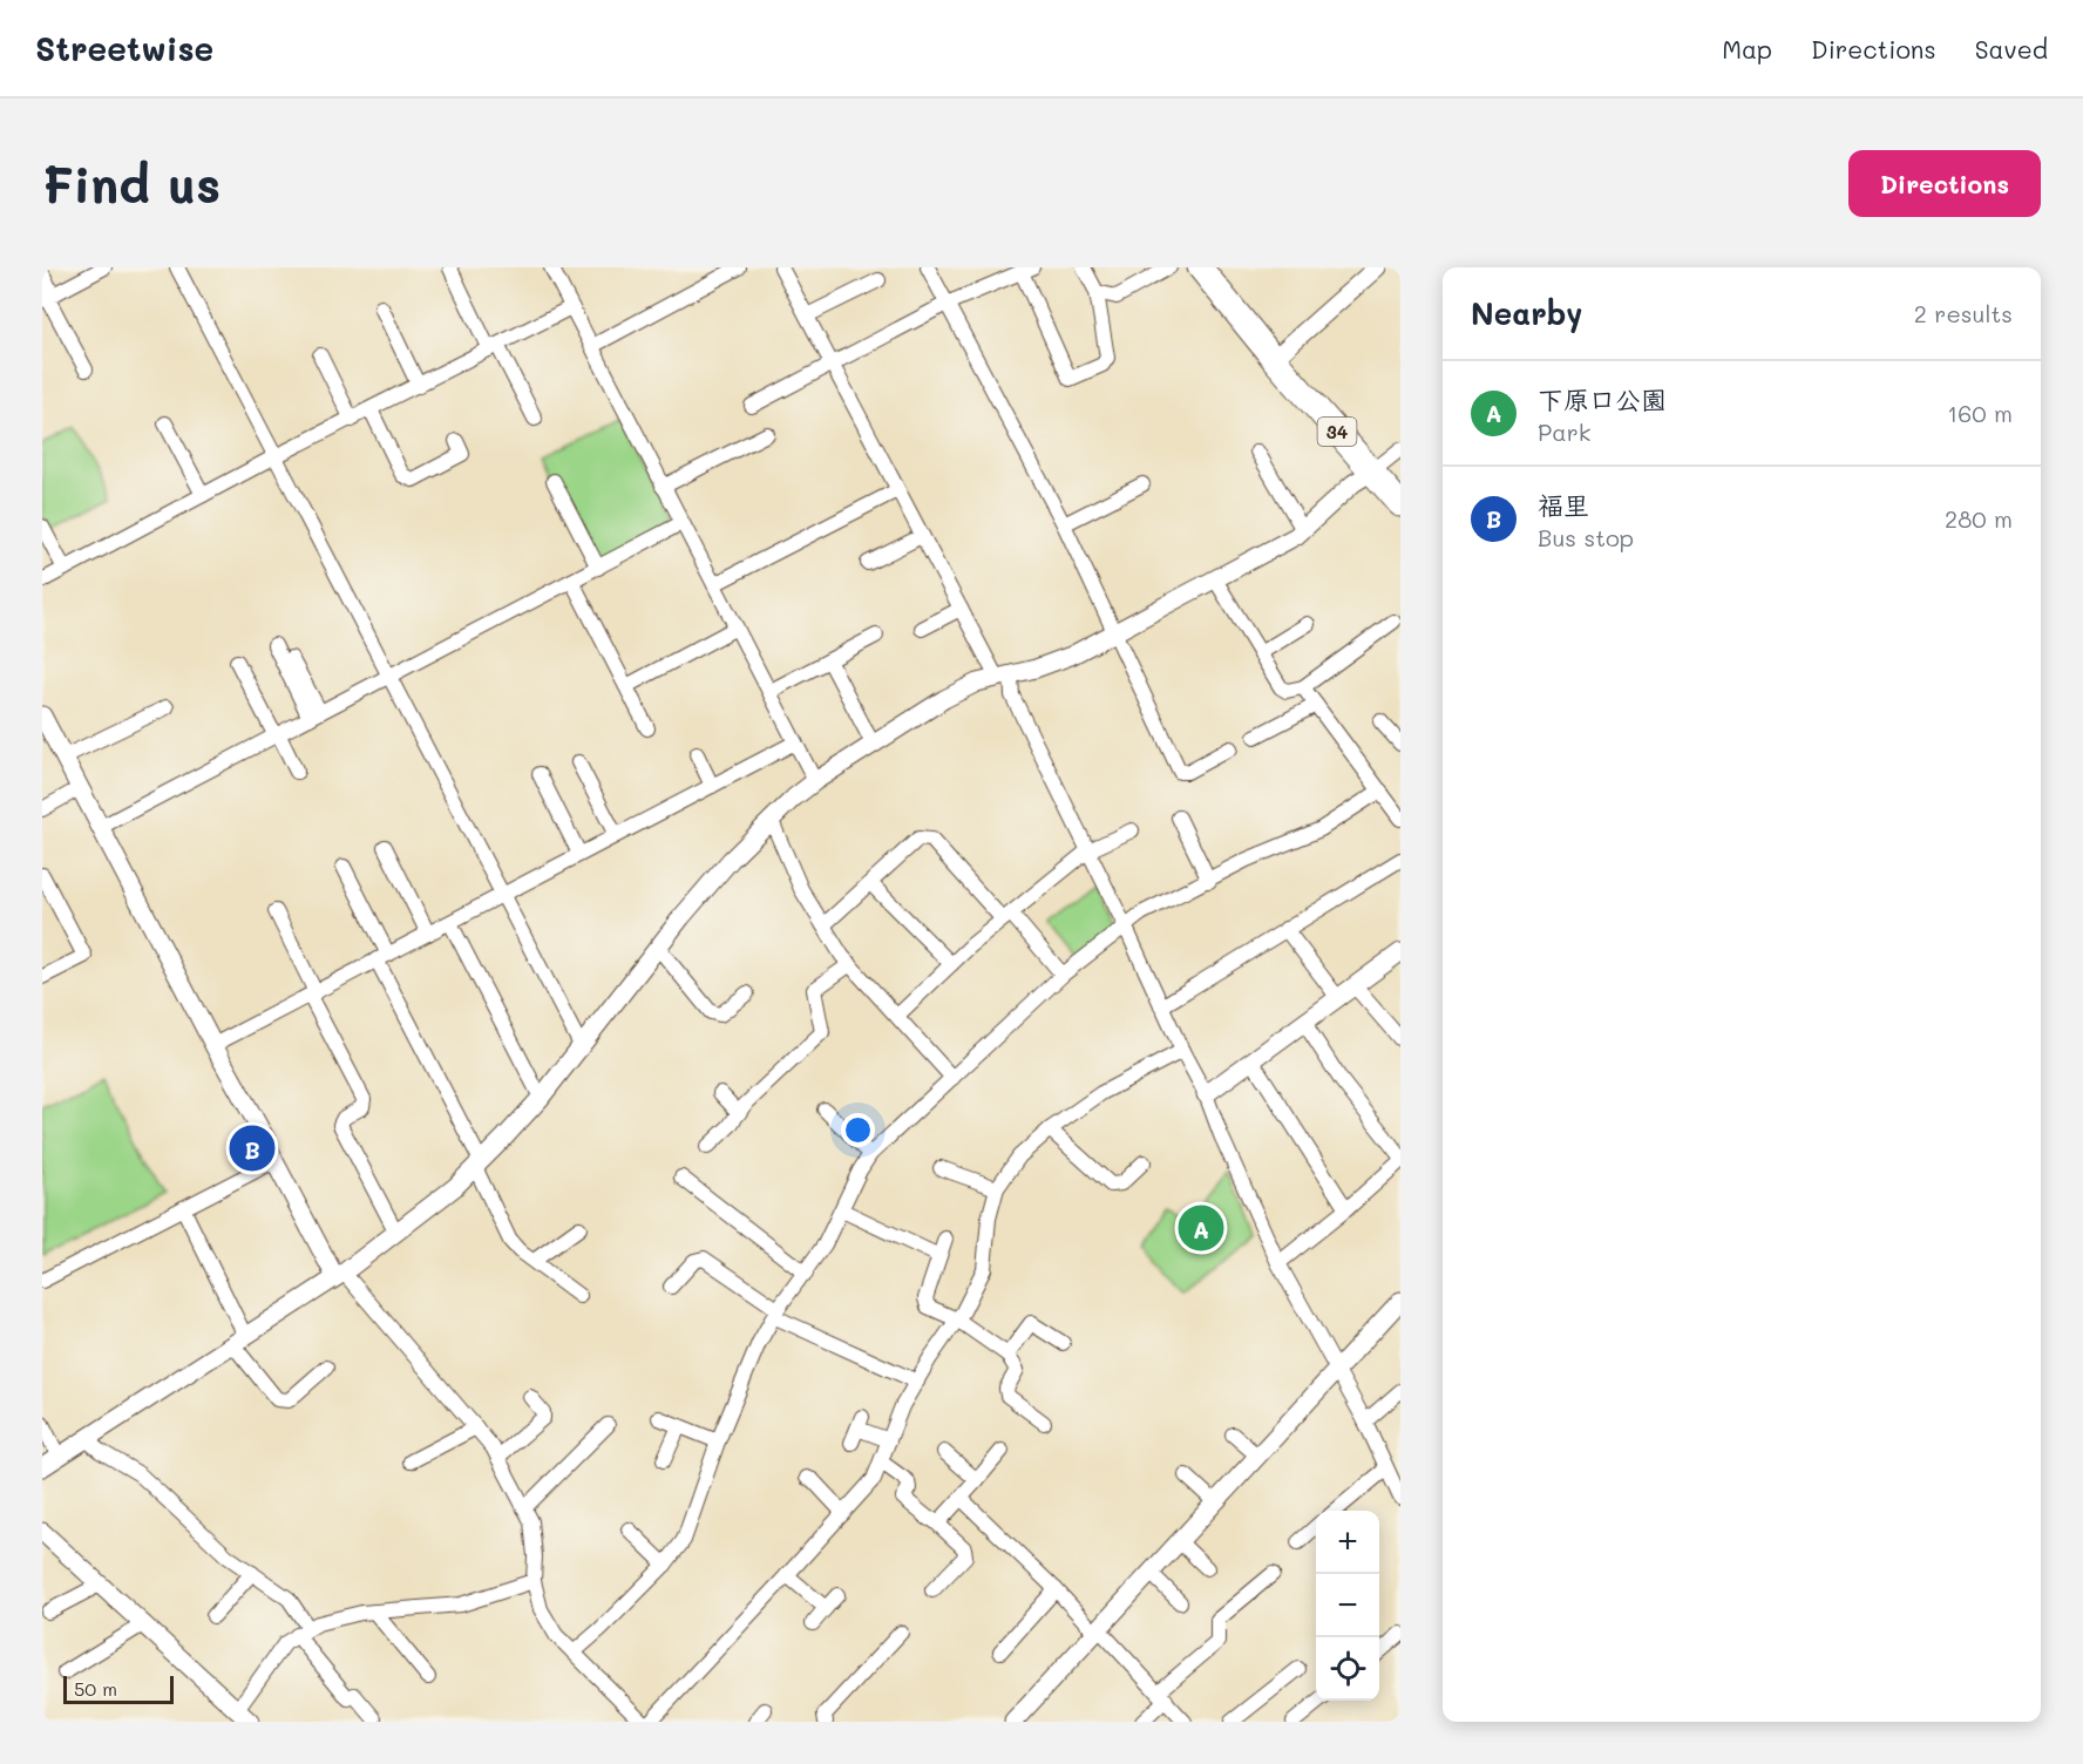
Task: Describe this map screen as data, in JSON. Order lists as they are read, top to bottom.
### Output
{
  "streets": {
    "highway": ["34"]
  },
  "scale_bar": "50 m",
  "page": {
    "header": "Streetwise",
    "nav": ["Map", "Directions", "Saved"],
    "buttons": "Directions",
    "title": "Find us",
    "heading": ["Nearby", "2 results"],
    "list": [
      {
        "mark": "A",
        "name": "下原口公園",
        "note": "Park",
        "value": "160 m"
      },
      {
        "mark": "B",
        "name": "福里",
        "note": "Bus stop",
        "value": "280 m"
      }
    ],
    "pins": ["B", "A"],
    "map_buttons": ["+", "−"],
    "scale": "50 m"
  }
}
